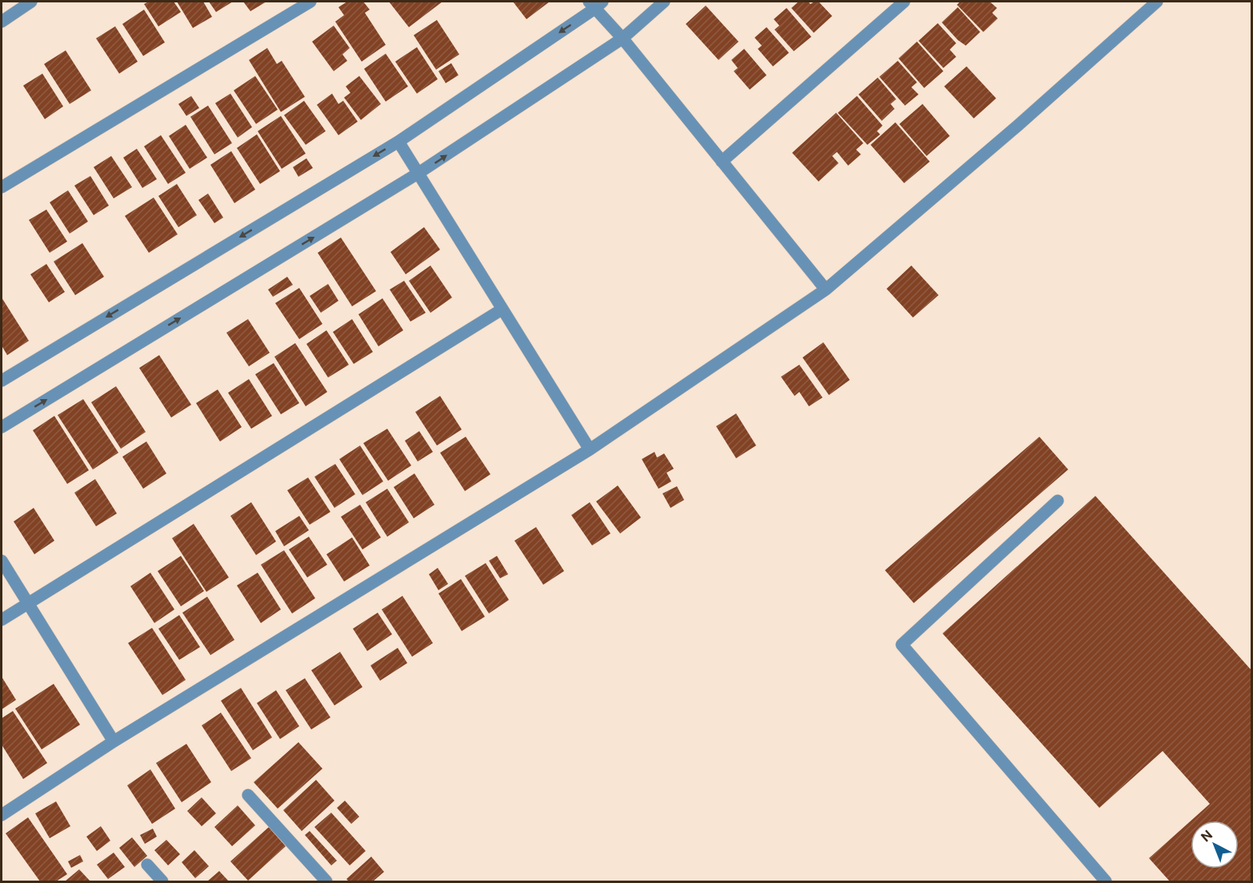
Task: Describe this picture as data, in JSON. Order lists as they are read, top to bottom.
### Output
{
  "north": "top left"
}
